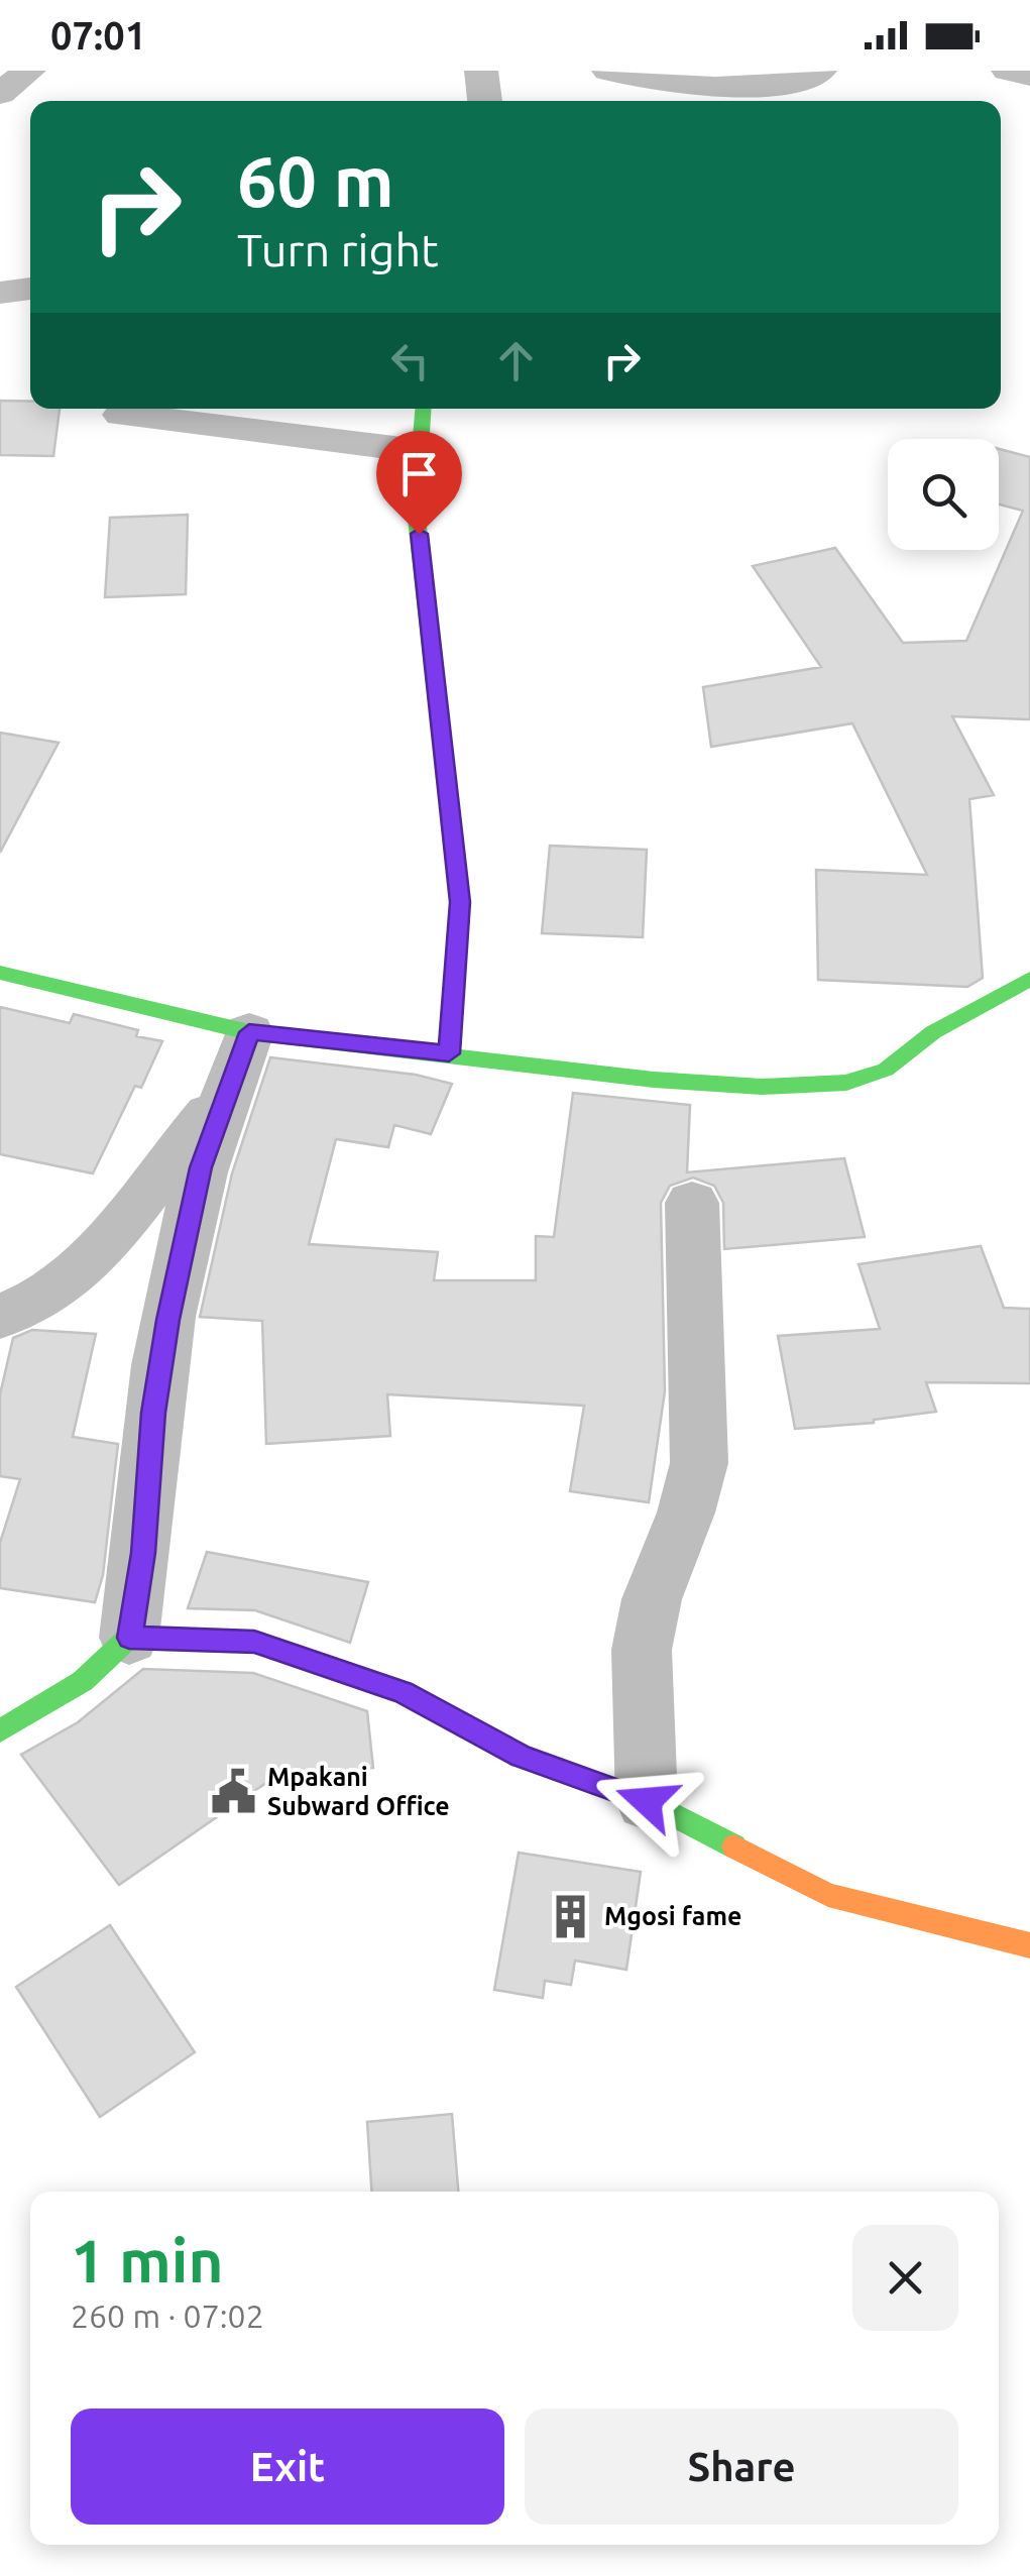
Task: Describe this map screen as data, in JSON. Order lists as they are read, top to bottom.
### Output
{
  "places": {
    "public building": ["Mpakani Subward Office"],
    "building": ["Mgosi fame"]
  },
  "page": {
    "status": "07:01",
    "turn": ["60 m", "Turn right"],
    "heading": ["1 min", "260 m · 07:02"],
    "buttons": ["Exit", "Share"]
  }
}
